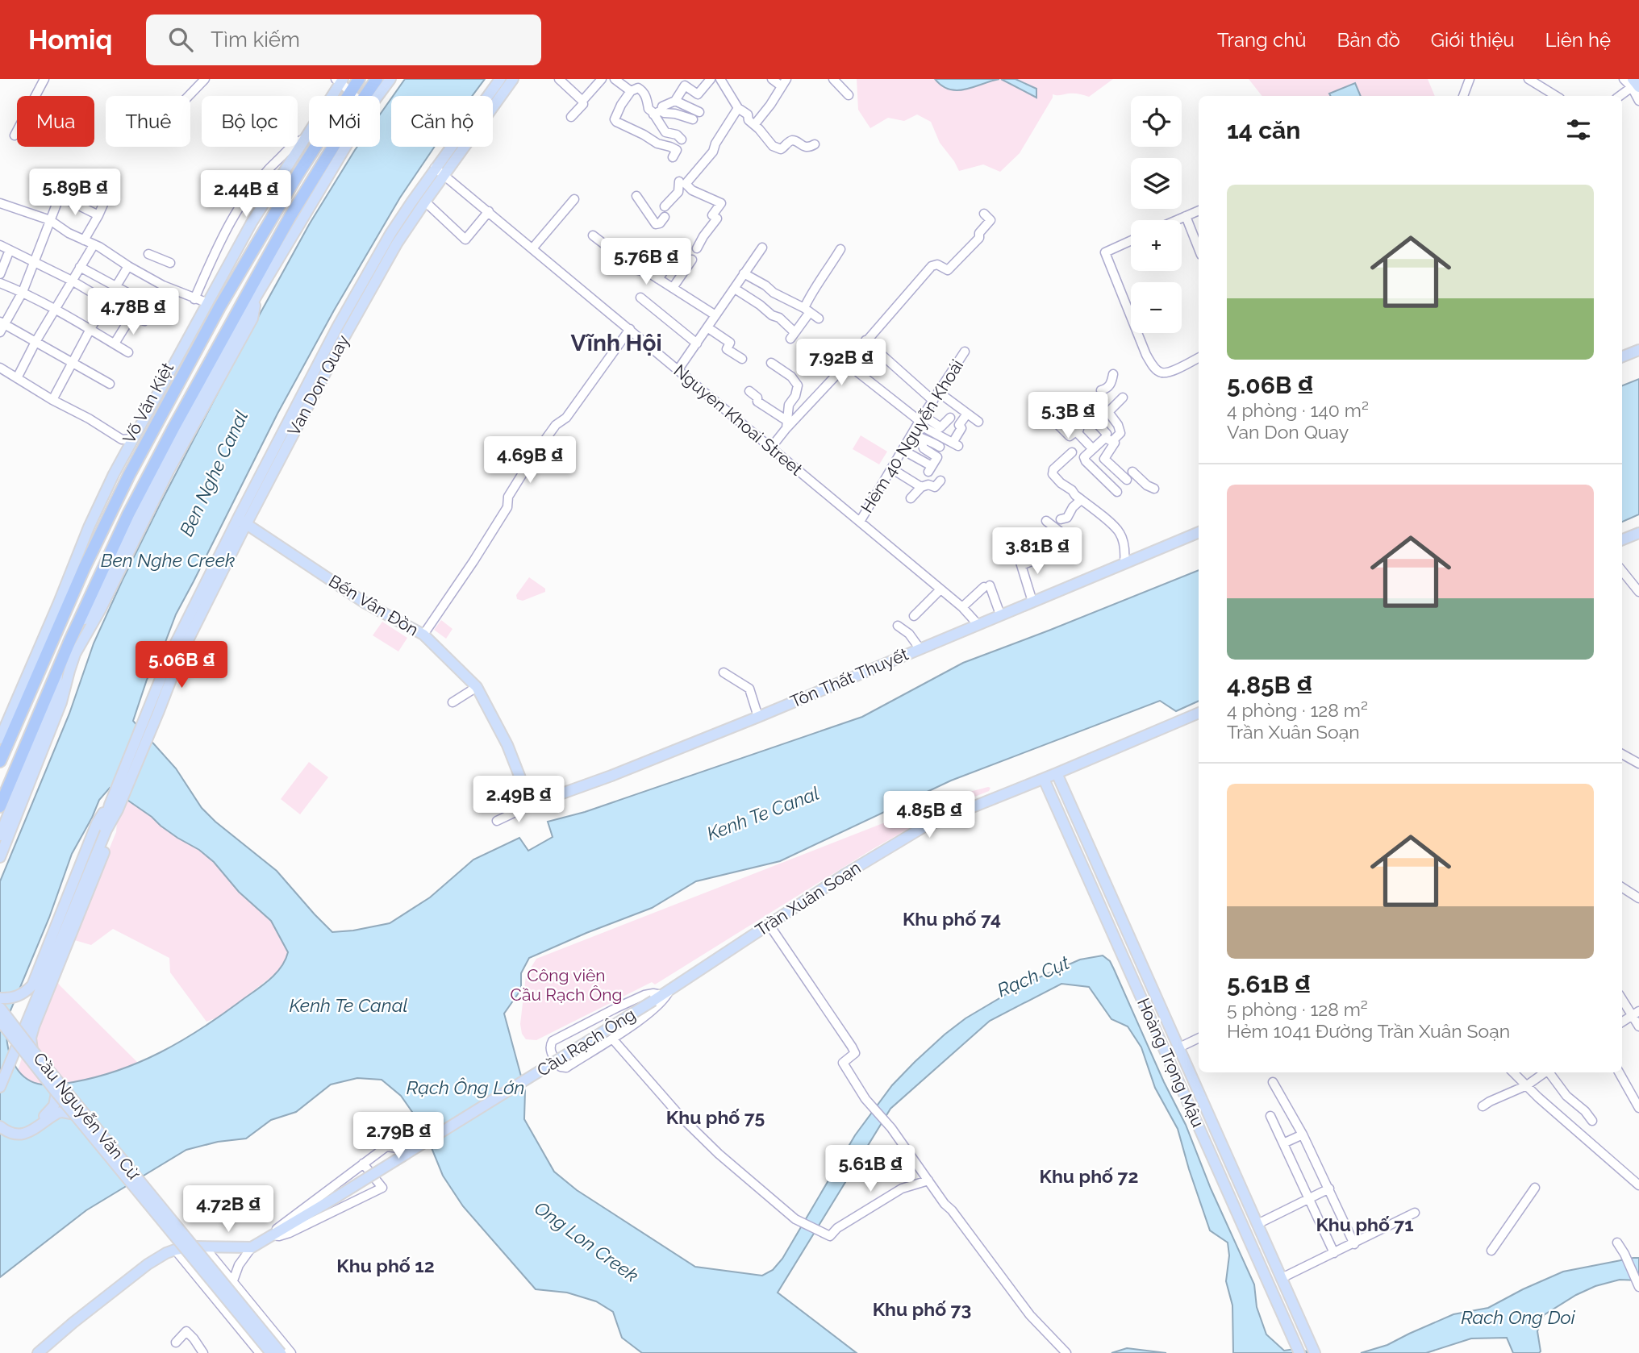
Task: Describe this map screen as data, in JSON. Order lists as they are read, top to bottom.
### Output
{
  "streets": {
    "highway": ["Võ Văn Kiệt"],
    "main road": [
      "Van Don Quay",
      "Bến Vân Đồn",
      "Tôn Thất Thuyết",
      "Trần Xuân Soạn",
      "Cầu Rạch Ông",
      "Hoàng Trọng Mậu",
      "Cầu Nguyễn Văn Cừ"
    ],
    "street": ["Nguyen Khoai Street", "Hẻm 40 Nguyễn Khoái"]
  },
  "crossings": [
    ["Van Don Quay", "Nguyen Khoai Street"],
    ["Van Don Quay", "Bến Vân Đồn"],
    ["Van Don Quay", "Cầu Nguyễn Văn Cừ"],
    ["Nguyen Khoai Street", "Hẻm 40 Nguyễn Khoái"],
    ["Nguyen Khoai Street", "Tôn Thất Thuyết"],
    ["Bến Vân Đồn", "Tôn Thất Thuyết"],
    ["Trần Xuân Soạn", "Cầu Rạch Ông"],
    ["Trần Xuân Soạn", "Hoàng Trọng Mậu"]
  ],
  "districts": [
    "Vĩnh Hội",
    "Khu phố 74",
    "Khu phố 75",
    "Khu phố 72",
    "Khu phố 71",
    "Khu phố 12",
    "Khu phố 73"
  ],
  "water": [
    "Ben Nghe Canal",
    "Ben Nghe Creek",
    "Kenh Te Canal",
    "Rạch Cụt",
    "Rạch Ông Lớn",
    "Ong Lon Creek",
    "Rach Ong Doi"
  ],
  "parks": ["Công viên Cầu Rạch Ông"],
  "page": {
    "header": "Homiq",
    "search": "Tìm kiếm",
    "nav": [
      "Trang chủ",
      "Bản đồ",
      "Giới thiệu",
      "Liên hệ"
    ],
    "map_buttons": ["+", "−"],
    "chip": [
      "Mua",
      "Thuê",
      "Bộ lọc",
      "Mới",
      "Căn hộ"
    ],
    "heading": "14 căn",
    "list": [
      {
        "name": "5.06B ₫",
        "note": "4 phòng · 140 m² · Van Don Quay"
      },
      {
        "name": "4.85B ₫",
        "note": "4 phòng · 128 m² · Trần Xuân Soạn"
      },
      {
        "name": "5.61B ₫",
        "note": "5 phòng · 128 m² · Hẻm 1041 Đường Trần Xuân Soạn"
      }
    ],
    "price": [
      "5.89B ₫",
      "2.44B ₫",
      "5.76B ₫",
      "4.78B ₫",
      "7.92B ₫",
      "5.3B ₫",
      "4.69B ₫",
      "3.81B ₫",
      "5.06B ₫",
      "2.49B ₫",
      "4.85B ₫",
      "2.79B ₫",
      "5.61B ₫",
      "4.72B ₫"
    ]
  }
}
